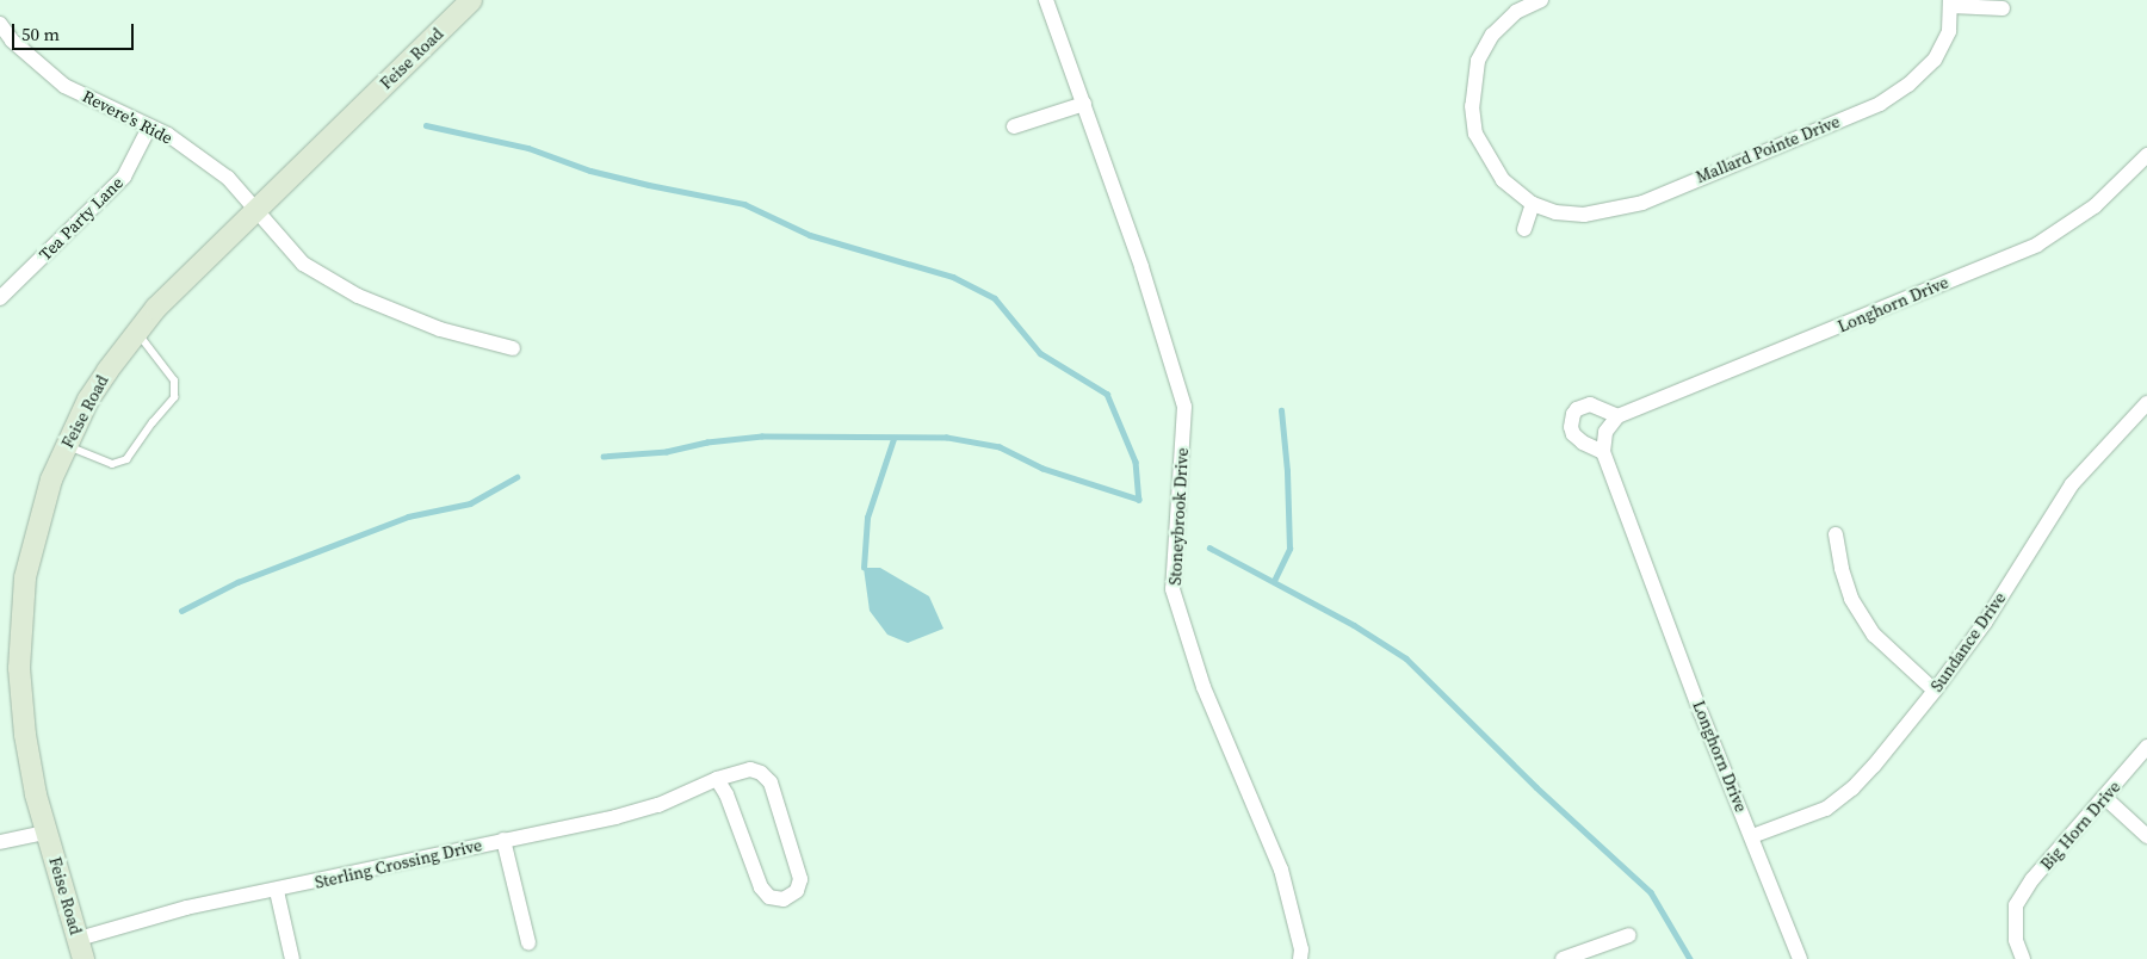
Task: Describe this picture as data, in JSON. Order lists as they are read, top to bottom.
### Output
{
  "streets": {
    "main road": ["Feise Road"],
    "street": [
      "Revere's Ride",
      "Mallard Pointe Drive",
      "Tea Party Lane",
      "Longhorn Drive",
      "Stoneybrook Drive",
      "Sundance Drive",
      "Big Horn Drive",
      "Sterling Crossing Drive"
    ]
  },
  "crossings": [
    ["Feise Road", "Revere's Ride"],
    ["Feise Road", "Sterling Crossing Drive"],
    ["Revere's Ride", "Tea Party Lane"],
    ["Longhorn Drive", "Sundance Drive"]
  ],
  "scale_bar": "50 m"
}
